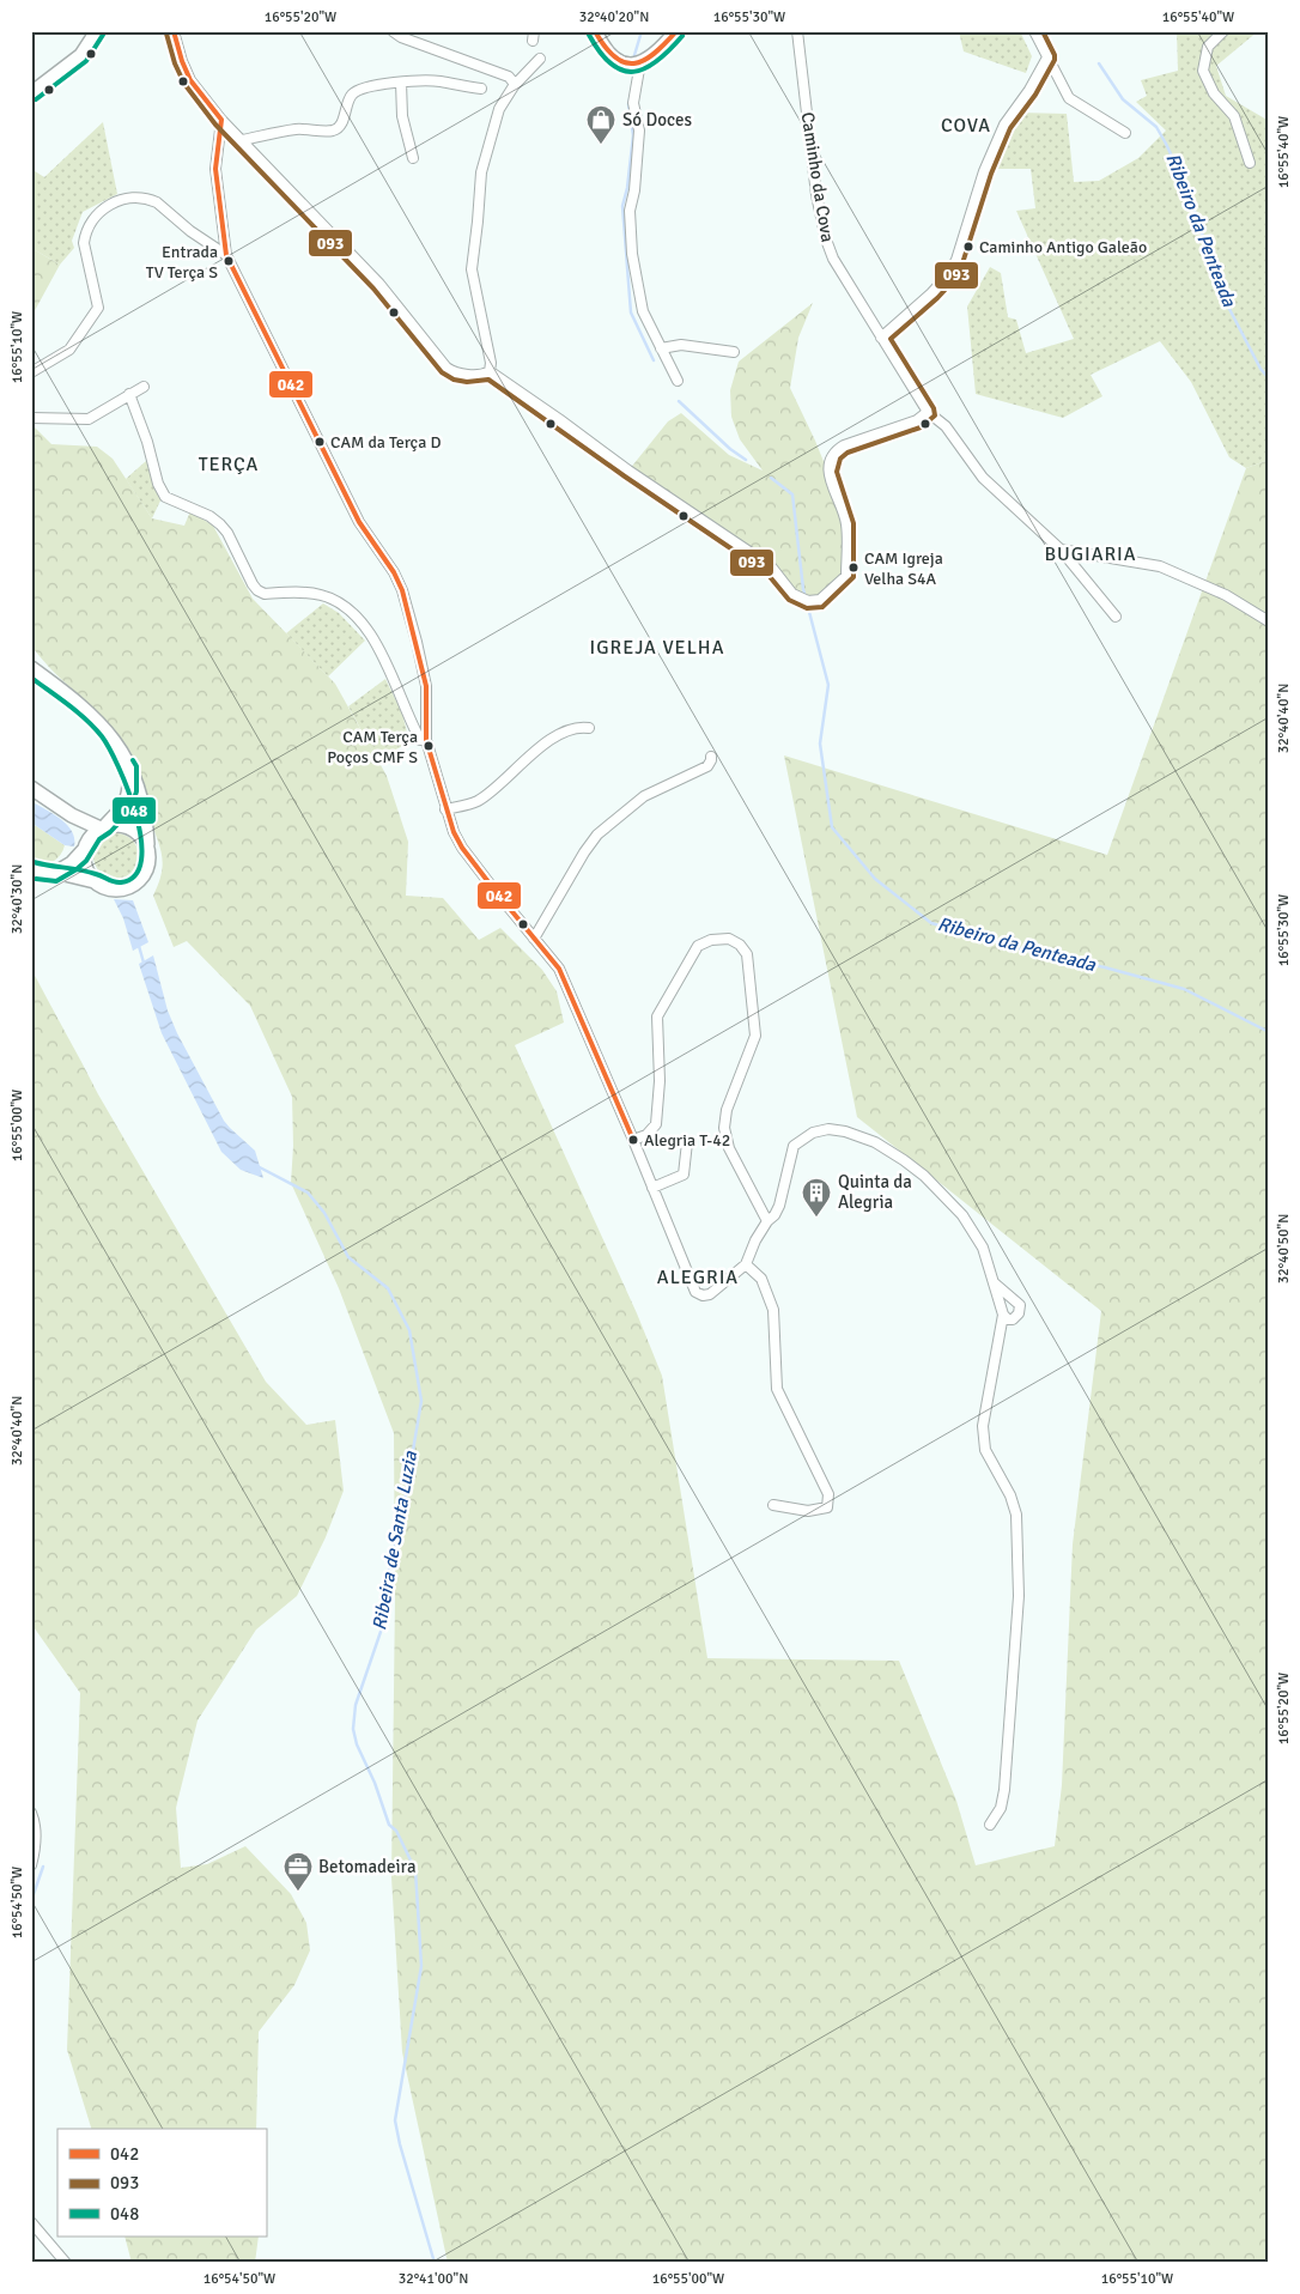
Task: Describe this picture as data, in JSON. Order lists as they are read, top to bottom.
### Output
{
  "streets": {
    "street": ["Caminho da Cova"]
  },
  "districts": [
    "COVA",
    "TERÇA",
    "BUGIARIA",
    "IGREJA VELHA",
    "ALEGRIA"
  ],
  "water": ["Ribeiro da Penteada", "Ribeira de Santa Luzia"],
  "places": {
    "shop": ["Só Doces"],
    "other": [
      "Caminho Antigo Galeão",
      "Entrada TV Terça S",
      "CAM da Terça D",
      "CAM Igreja Velha S4A",
      "CAM Terça Poços CMF S",
      "Alegria T-42"
    ],
    "building": ["Quinta da Alegria"],
    "office": ["Betomadeira"]
  },
  "lines": ["transit line 042", "transit line 093", "transit line 048"],
  "legend": ["042", "093", "048"],
  "coordinates": [
    "16°55'20\"W",
    "32°40'20\"N",
    "16°55'30\"W",
    "16°55'40\"W",
    "16°55'10\"W",
    "32°40'40\"N",
    "32°40'30\"N",
    "16°55'00\"W",
    "32°40'50\"N",
    "16°54'50\"W",
    "32°41'00\"N"
  ]
}
